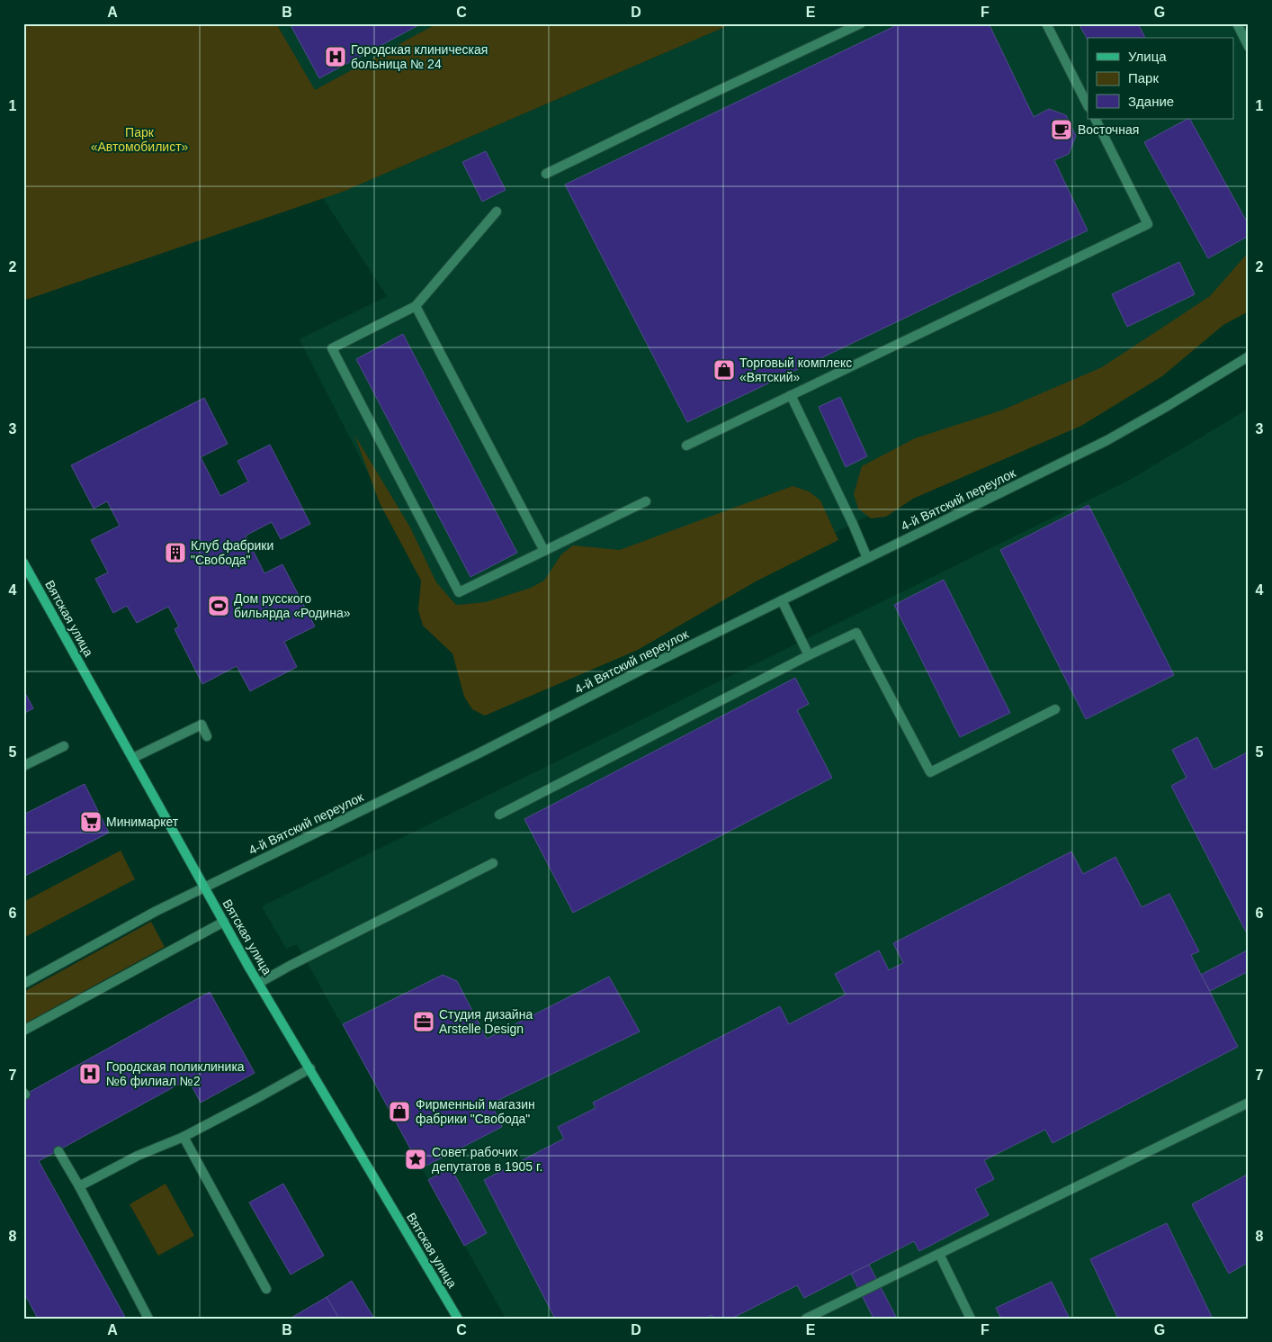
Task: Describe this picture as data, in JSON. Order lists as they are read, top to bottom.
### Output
{
  "streets": {
    "street": ["4-й Вятский переулок", "Вятская улица"]
  },
  "crossings": [
    ["4-й Вятский переулок", "Вятская улица"]
  ],
  "parks": ["Парк «Автомобилист»"],
  "places": {
    "hospital": ["Городская клиническая больница № 24", "Городская поликлиника №6 филиал №2"],
    "cafe": ["Восточная"],
    "shop": ["Торговый комплекс «Вятский»", "Фирменный магазин фабрики \"Свобода\""],
    "building": ["Клуб фабрики \"Свобода\""],
    "sports": ["Дом русского бильярда «Родина»"],
    "supermarket": ["Минимаркет"],
    "office": ["Студия дизайна Arstelle Design"],
    "place": ["Совет рабочих депутатов в 1905 г."]
  },
  "legend": ["Улица", "Парк", "Здание"],
  "grid": {
    "columns": [
      "A",
      "B",
      "C",
      "D",
      "E",
      "F",
      "G"
    ],
    "rows": [
      "1",
      "2",
      "3",
      "4",
      "5",
      "6",
      "7",
      "8"
    ]
  }
}
